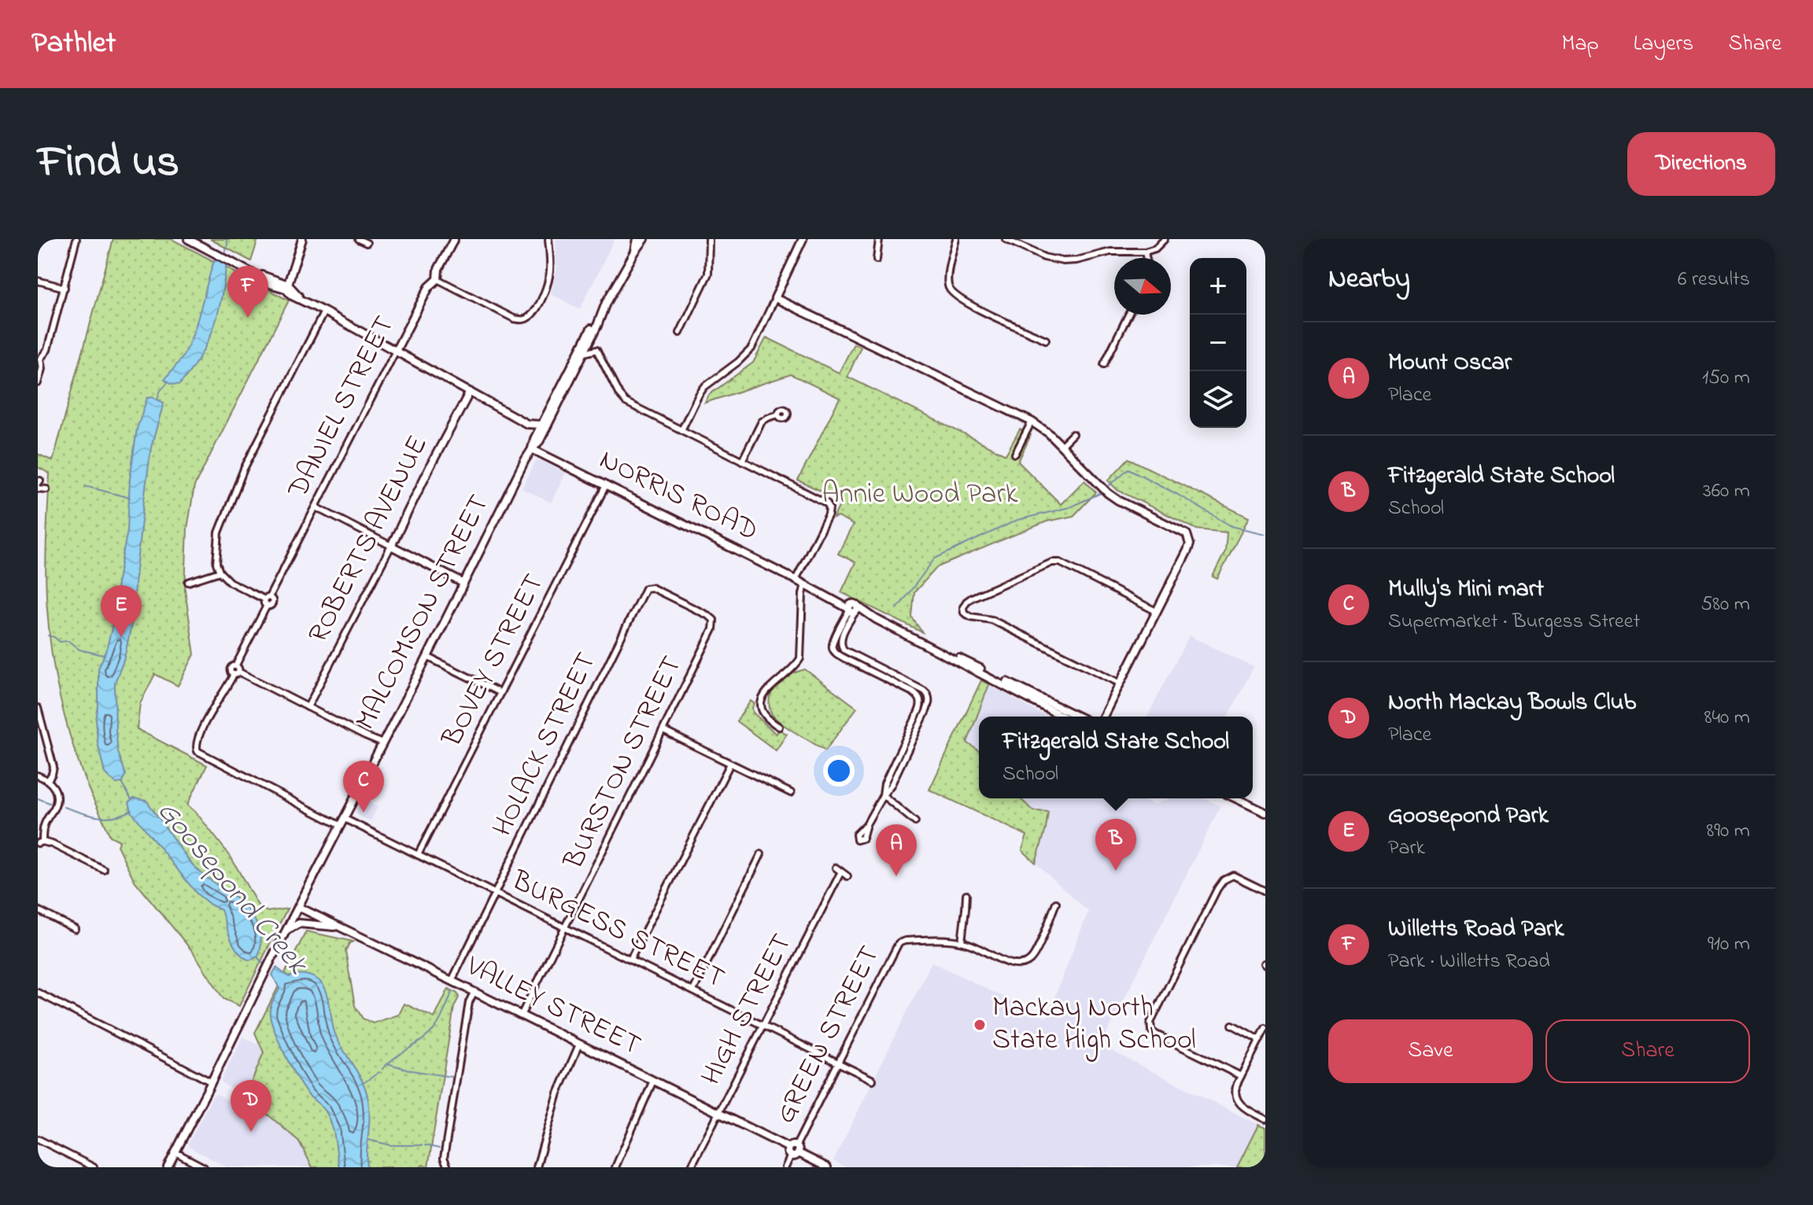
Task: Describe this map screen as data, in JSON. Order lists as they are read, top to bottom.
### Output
{
  "streets": {
    "street": [
      "DANIEL STREET",
      "NORRIS ROAD",
      "ROBERTS AVENUE",
      "MALCOMSON STREET",
      "BOVEY STREET",
      "HOLACK STREET",
      "BURSTON STREET",
      "BURGESS STREET",
      "VALLEY STREET",
      "HIGH STREET",
      "GREEN STREET"
    ]
  },
  "crossings": [
    ["NORRIS ROAD", "MALCOMSON STREET"],
    ["NORRIS ROAD", "BOVEY STREET"],
    ["MALCOMSON STREET", "BURGESS STREET"],
    ["MALCOMSON STREET", "VALLEY STREET"],
    ["BOVEY STREET", "BURGESS STREET"],
    ["HOLACK STREET", "BURSTON STREET"],
    ["HOLACK STREET", "BURGESS STREET"],
    ["HOLACK STREET", "VALLEY STREET"],
    ["BURSTON STREET", "BURGESS STREET"],
    ["BURSTON STREET", "VALLEY STREET"],
    ["BURGESS STREET", "HIGH STREET"],
    ["BURGESS STREET", "GREEN STREET"],
    ["VALLEY STREET", "HIGH STREET"],
    ["VALLEY STREET", "GREEN STREET"]
  ],
  "water": ["Goosepond Creek"],
  "parks": ["Annie Wood Park"],
  "places": ["Mackay North State High School"],
  "north": "right",
  "page": {
    "header": "Pathlet",
    "nav": ["Map", "Layers", "Share"],
    "title": "Find us",
    "buttons": [
      "Directions",
      ["Save", "Share"]
    ],
    "heading": ["Nearby", "6 results"],
    "map_buttons": ["+", "−"],
    "pins": [
      "F",
      "E",
      "C",
      "B",
      "A",
      "D"
    ],
    "list": [
      {
        "mark": "A",
        "name": "Mount Oscar",
        "note": "Place",
        "value": "150 m"
      },
      {
        "mark": "B",
        "name": "Fitzgerald State School",
        "note": "School",
        "value": "360 m"
      },
      {
        "mark": "C",
        "name": "Mully's Mini mart",
        "note": "Supermarket · Burgess Street",
        "value": "580 m"
      },
      {
        "mark": "D",
        "name": "North Mackay Bowls Club",
        "note": "Place",
        "value": "840 m"
      },
      {
        "mark": "E",
        "name": "Goosepond Park",
        "note": "Park",
        "value": "890 m"
      },
      {
        "mark": "F",
        "name": "Willetts Road Park",
        "note": "Park · Willetts Road",
        "value": "910 m"
      }
    ],
    "popup": ["Fitzgerald State School", "School"]
  }
}
